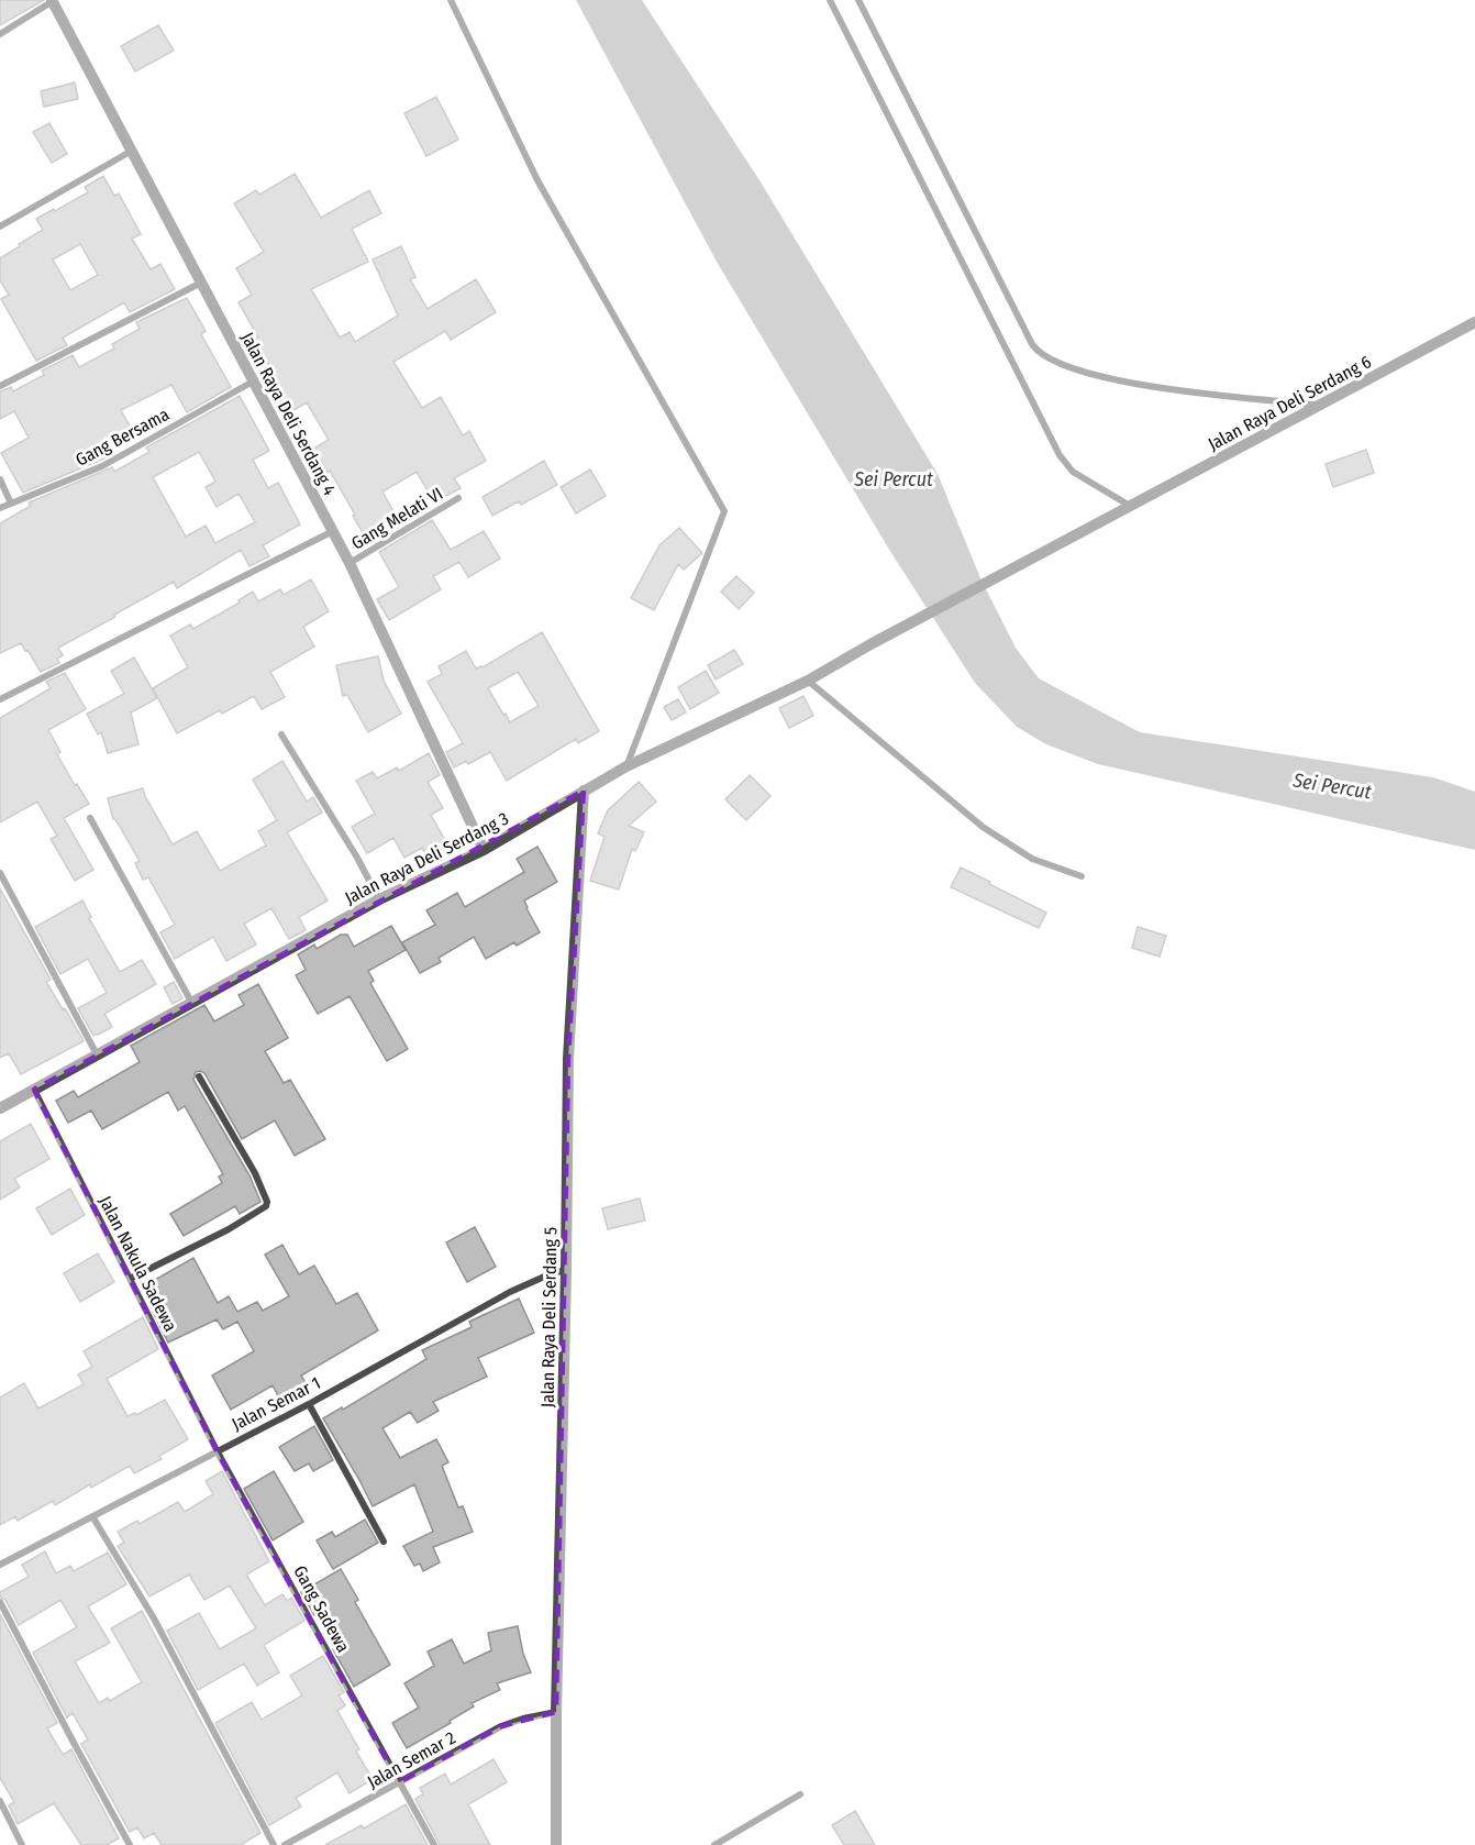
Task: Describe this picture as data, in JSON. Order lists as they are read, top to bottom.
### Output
{
  "streets": {
    "street": [
      "Jalan Raya Deli Serdang 6",
      "Jalan Raya Deli Serdang 4",
      "Gang Bersama",
      "Gang Melati VI",
      "Jalan Raya Deli Serdang 3",
      "Jalan Nakula Sadewa",
      "Jalan Raya Deli Serdang 5",
      "Jalan Semar 1",
      "Gang Sadewa",
      "Jalan Semar 2"
    ]
  },
  "crossings": [
    ["Jalan Raya Deli Serdang 6", "Jalan Raya Deli Serdang 3"],
    ["Jalan Raya Deli Serdang 4", "Gang Bersama"],
    ["Jalan Raya Deli Serdang 4", "Gang Melati VI"],
    ["Jalan Raya Deli Serdang 4", "Jalan Raya Deli Serdang 3"],
    ["Jalan Raya Deli Serdang 3", "Jalan Nakula Sadewa"],
    ["Jalan Raya Deli Serdang 3", "Jalan Raya Deli Serdang 5"],
    ["Jalan Nakula Sadewa", "Jalan Semar 1"],
    ["Jalan Nakula Sadewa", "Gang Sadewa"],
    ["Jalan Raya Deli Serdang 5", "Jalan Semar 1"],
    ["Jalan Raya Deli Serdang 5", "Jalan Semar 2"],
    ["Jalan Semar 1", "Gang Sadewa"],
    ["Gang Sadewa", "Jalan Semar 2"]
  ],
  "water": ["Sei Percut"]
}
